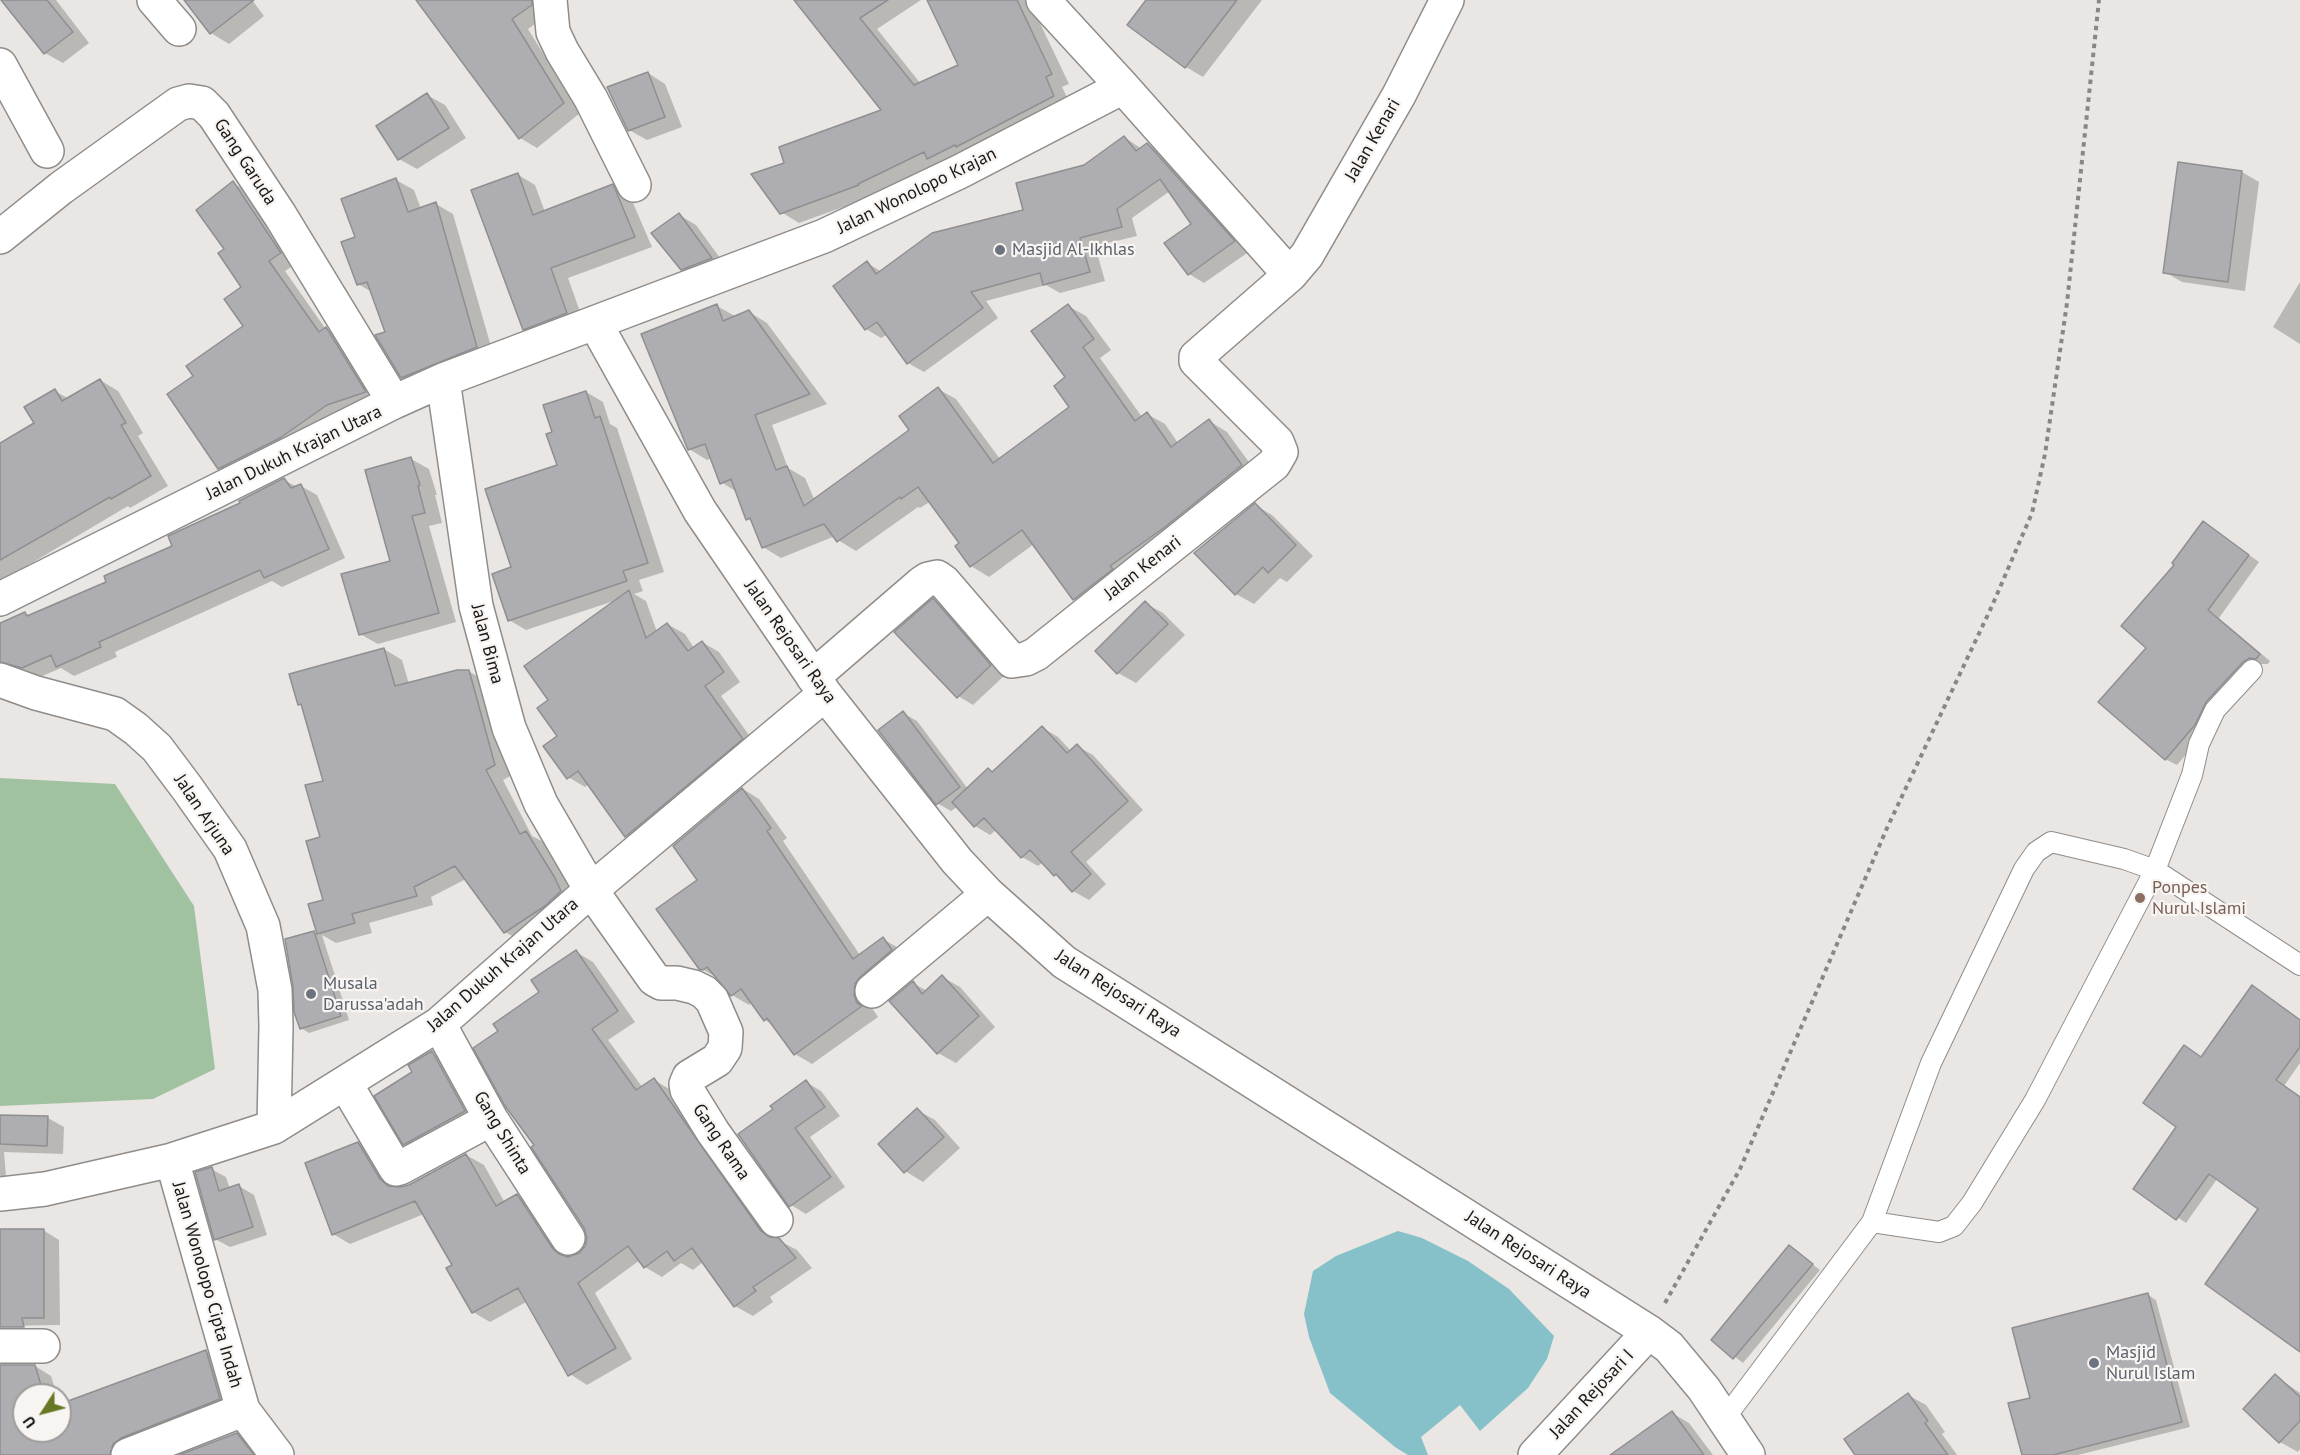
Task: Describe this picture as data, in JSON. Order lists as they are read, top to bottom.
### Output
{
  "streets": {
    "street": [
      "Jalan Kenari",
      "Gang Garuda",
      "Jalan Wonolopo Krajan",
      "Jalan Dukuh Krajan Utara",
      "Jalan Rejosari Raya",
      "Jalan Bima",
      "Jalan Arjuna",
      "Gang Shinta",
      "Gang Rama",
      "Jalan Wonolopo Cipta Indah",
      "Jalan Rejosari I"
    ]
  },
  "crossings": [
    ["Jalan Kenari", "Jalan Dukuh Krajan Utara"],
    ["Jalan Kenari", "Jalan Rejosari Raya"],
    ["Gang Garuda", "Jalan Dukuh Krajan Utara"],
    ["Jalan Wonolopo Krajan", "Jalan Dukuh Krajan Utara"],
    ["Jalan Wonolopo Krajan", "Jalan Rejosari Raya"],
    ["Jalan Dukuh Krajan Utara", "Jalan Rejosari Raya"],
    ["Jalan Dukuh Krajan Utara", "Jalan Bima"],
    ["Jalan Dukuh Krajan Utara", "Jalan Arjuna"],
    ["Jalan Dukuh Krajan Utara", "Gang Shinta"],
    ["Jalan Dukuh Krajan Utara", "Gang Rama"],
    ["Jalan Dukuh Krajan Utara", "Jalan Wonolopo Cipta Indah"],
    ["Jalan Rejosari Raya", "Jalan Rejosari I"],
    ["Jalan Bima", "Gang Rama"]
  ],
  "places": [
    "Masjid Al-Ikhlas",
    "Ponpes Nurul Islami",
    "Musala Darussa'adah",
    "Masjid Nurul Islam"
  ],
  "north": "bottom left"
}
